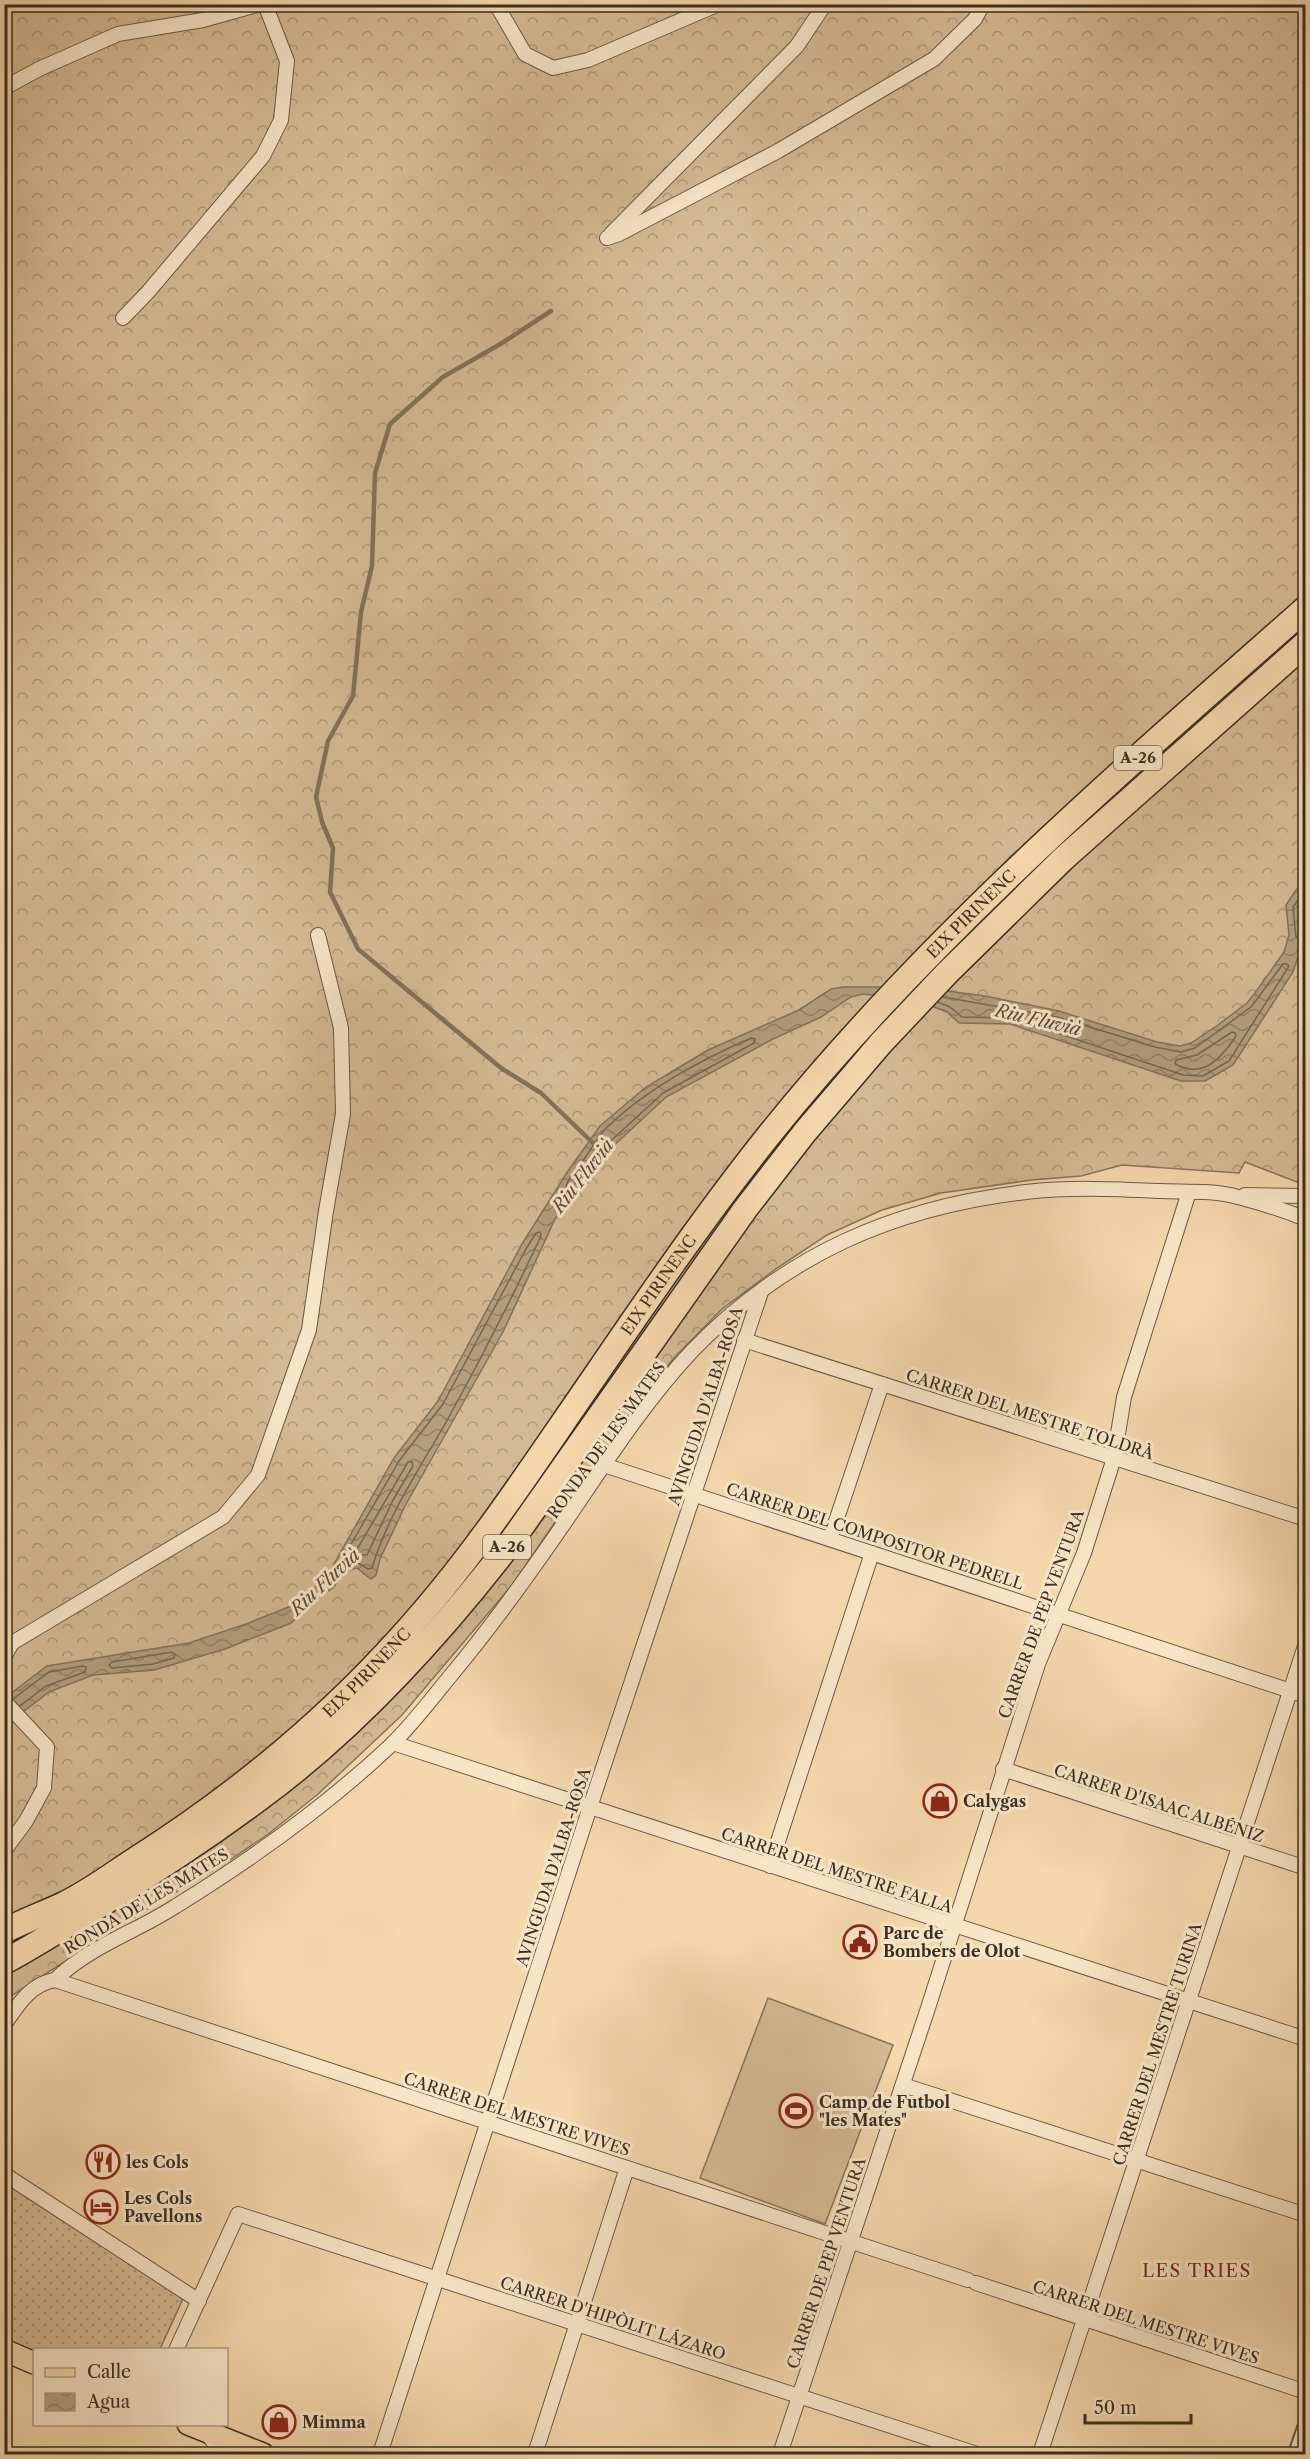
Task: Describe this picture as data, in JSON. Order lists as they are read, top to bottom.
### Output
{
  "streets": {
    "highway": ["A-26", "EIX PIRINENC"],
    "street": [
      "AVINGUDA D'ALBA-ROSA",
      "CARRER DEL MESTRE TOLDRÀ",
      "RONDA DE LES MATES",
      "CARRER DEL COMPOSITOR PEDRELL",
      "CARRER DE PEP VENTURA",
      "CARRER D'ISAAC ALBÉNIZ",
      "CARRER DEL MESTRE FALLA",
      "CARRER DEL MESTRE TURINA",
      "CARRER DEL MESTRE VIVES",
      "CARRER D'HIPÒLIT LÁZARO"
    ]
  },
  "crossings": [
    ["AVINGUDA D'ALBA-ROSA", "CARRER DEL MESTRE TOLDRÀ"],
    ["AVINGUDA D'ALBA-ROSA", "RONDA DE LES MATES"],
    ["AVINGUDA D'ALBA-ROSA", "CARRER DEL COMPOSITOR PEDRELL"],
    ["AVINGUDA D'ALBA-ROSA", "CARRER DEL MESTRE FALLA"],
    ["AVINGUDA D'ALBA-ROSA", "CARRER DEL MESTRE VIVES"],
    ["AVINGUDA D'ALBA-ROSA", "CARRER D'HIPÒLIT LÁZARO"],
    ["CARRER DEL MESTRE TOLDRÀ", "CARRER DE PEP VENTURA"],
    ["RONDA DE LES MATES", "CARRER DEL COMPOSITOR PEDRELL"],
    ["RONDA DE LES MATES", "CARRER DE PEP VENTURA"],
    ["RONDA DE LES MATES", "CARRER DEL MESTRE FALLA"],
    ["RONDA DE LES MATES", "CARRER DEL MESTRE VIVES"],
    ["CARRER DEL COMPOSITOR PEDRELL", "CARRER DE PEP VENTURA"],
    ["CARRER DEL COMPOSITOR PEDRELL", "CARRER DEL MESTRE TURINA"],
    ["CARRER DE PEP VENTURA", "CARRER D'ISAAC ALBÉNIZ"],
    ["CARRER DE PEP VENTURA", "CARRER DEL MESTRE FALLA"],
    ["CARRER DE PEP VENTURA", "CARRER DEL MESTRE VIVES"],
    ["CARRER DE PEP VENTURA", "CARRER D'HIPÒLIT LÁZARO"],
    ["CARRER D'ISAAC ALBÉNIZ", "CARRER DEL MESTRE TURINA"],
    ["CARRER DEL MESTRE FALLA", "CARRER DEL MESTRE TURINA"],
    ["CARRER DEL MESTRE TURINA", "CARRER DEL MESTRE VIVES"]
  ],
  "districts": ["LES TRIES"],
  "water": ["Riu Fluvià"],
  "places": {
    "shop": ["Calygas", "Mimma"],
    "public building": ["Parc de Bombers de Olot"],
    "sports": ["Camp de Futbol \"les Mates\""],
    "restaurant": ["les Cols"],
    "hotel": ["Les Cols Pavellons"]
  },
  "legend": ["Calle", "Agua"],
  "scale_bar": "50 m"
}
